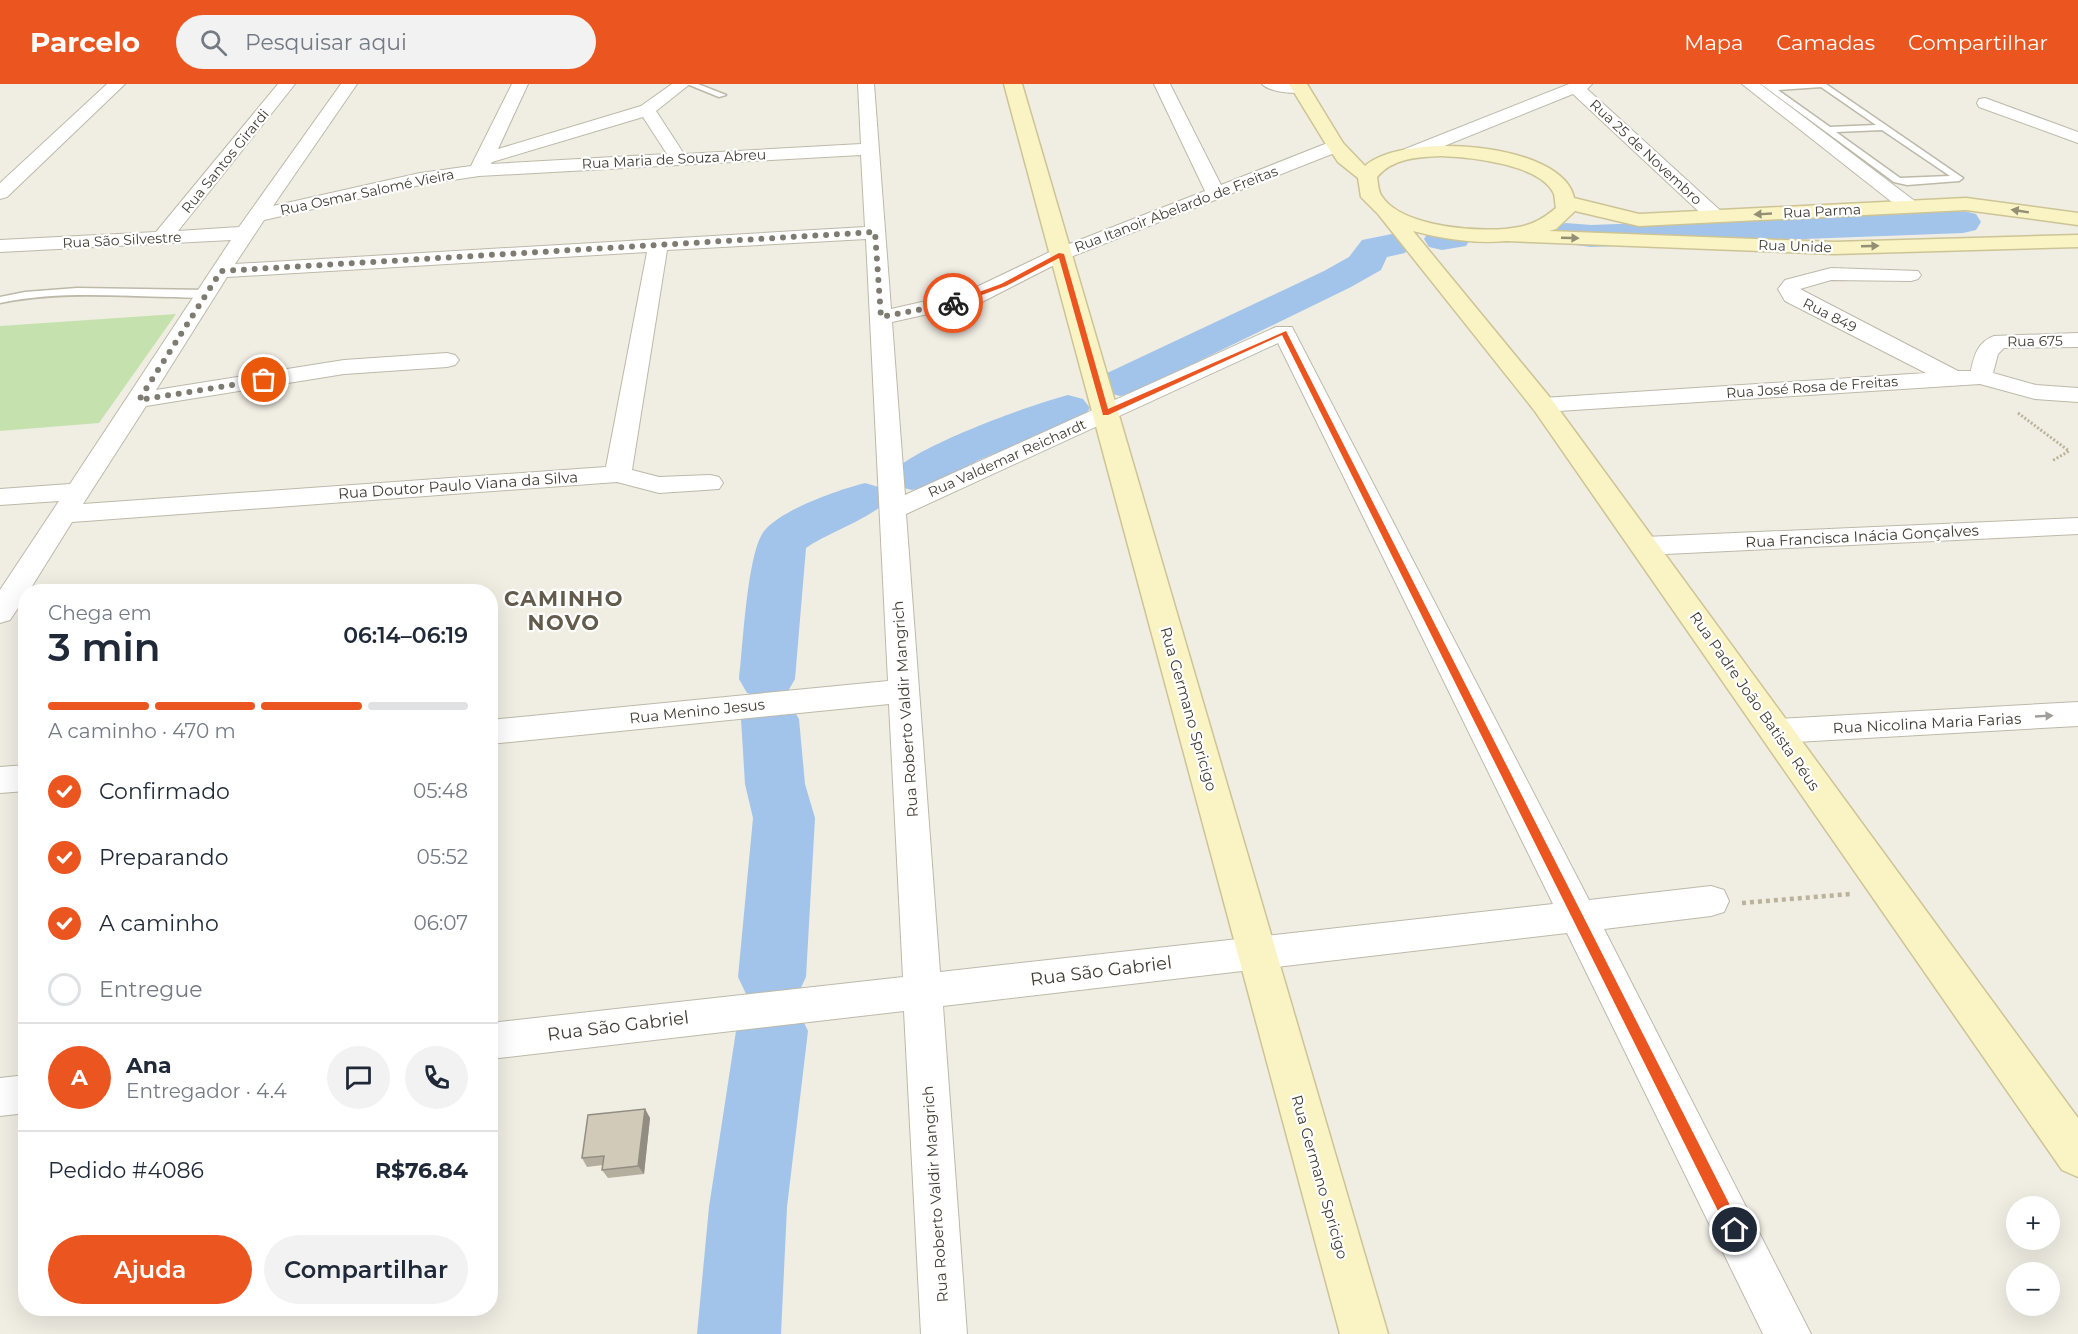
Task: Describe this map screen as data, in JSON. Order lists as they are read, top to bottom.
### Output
{
  "streets": {
    "main road": [
      "Rua Parma",
      "Rua Unide",
      "Rua Padre João Batista Réus",
      "Rua Germano Spricigo"
    ],
    "street": [
      "Rua 25 de Novembro",
      "Rua Maria de Souza Abreu",
      "Rua Santos Girardi",
      "Rua Osmar Salomé Vieira",
      "Rua Itanoir Abelardo de Freitas",
      "Rua São Silvestre",
      "Rua 849",
      "Rua 675",
      "Rua José Rosa de Freitas",
      "Rua Valdemar Reichardt",
      "Rua Doutor Paulo Viana da Silva",
      "Rua Francisca Inácia Gonçalves",
      "Rua Roberto Valdir Mangrich",
      "Rua Menino Jesus",
      "Rua Nicolina Maria Farias",
      "Rua São Gabriel"
    ]
  },
  "crossings": [
    ["Rua 25 de Novembro", "Rua Parma"],
    ["Rua Maria de Souza Abreu", "Rua Osmar Salomé Vieira"],
    ["Rua Maria de Souza Abreu", "Rua Roberto Valdir Mangrich"],
    ["Rua Santos Girardi", "Rua São Silvestre"],
    ["Rua Osmar Salomé Vieira", "Rua São Silvestre"],
    ["Rua Itanoir Abelardo de Freitas", "Rua Roberto Valdir Mangrich"],
    ["Rua Itanoir Abelardo de Freitas", "Rua Germano Spricigo"],
    ["Rua Parma", "Rua Unide"],
    ["Rua Unide", "Rua Padre João Batista Réus"],
    ["Rua 849", "Rua José Rosa de Freitas"],
    ["Rua 675", "Rua José Rosa de Freitas"],
    ["Rua José Rosa de Freitas", "Rua Padre João Batista Réus"],
    ["Rua Valdemar Reichardt", "Rua Roberto Valdir Mangrich"],
    ["Rua Valdemar Reichardt", "Rua Germano Spricigo"],
    ["Rua Valdemar Reichardt", "Rua São Gabriel"],
    ["Rua Francisca Inácia Gonçalves", "Rua Padre João Batista Réus"],
    ["Rua Padre João Batista Réus", "Rua Nicolina Maria Farias"],
    ["Rua Roberto Valdir Mangrich", "Rua Menino Jesus"],
    ["Rua Roberto Valdir Mangrich", "Rua São Gabriel"],
    ["Rua Germano Spricigo", "Rua São Gabriel"]
  ],
  "one_way": ["Rua Parma", "Rua Unide", "Rua Nicolina Maria Farias"],
  "districts": ["CAMINHO NOVO"],
  "page": {
    "header": "Parcelo",
    "search": "Pesquisar aqui",
    "nav": ["Mapa", "Camadas", "Compartilhar"],
    "heading": ["3 min", "Chega em", "06:14–06:19"],
    "panel": [
      "Ana",
      "Entregador · 4.4",
      "Pedido #4086",
      "R$76.84"
    ],
    "bar": "A caminho · 470 m",
    "list": [
      ["Confirmado", "05:48"],
      ["Preparando", "05:52"],
      ["A caminho", "06:07"],
      "Entregue"
    ],
    "round": "A",
    "map_buttons": ["+", "−"],
    "buttons": ["Ajuda", "Compartilhar"]
  }
}
